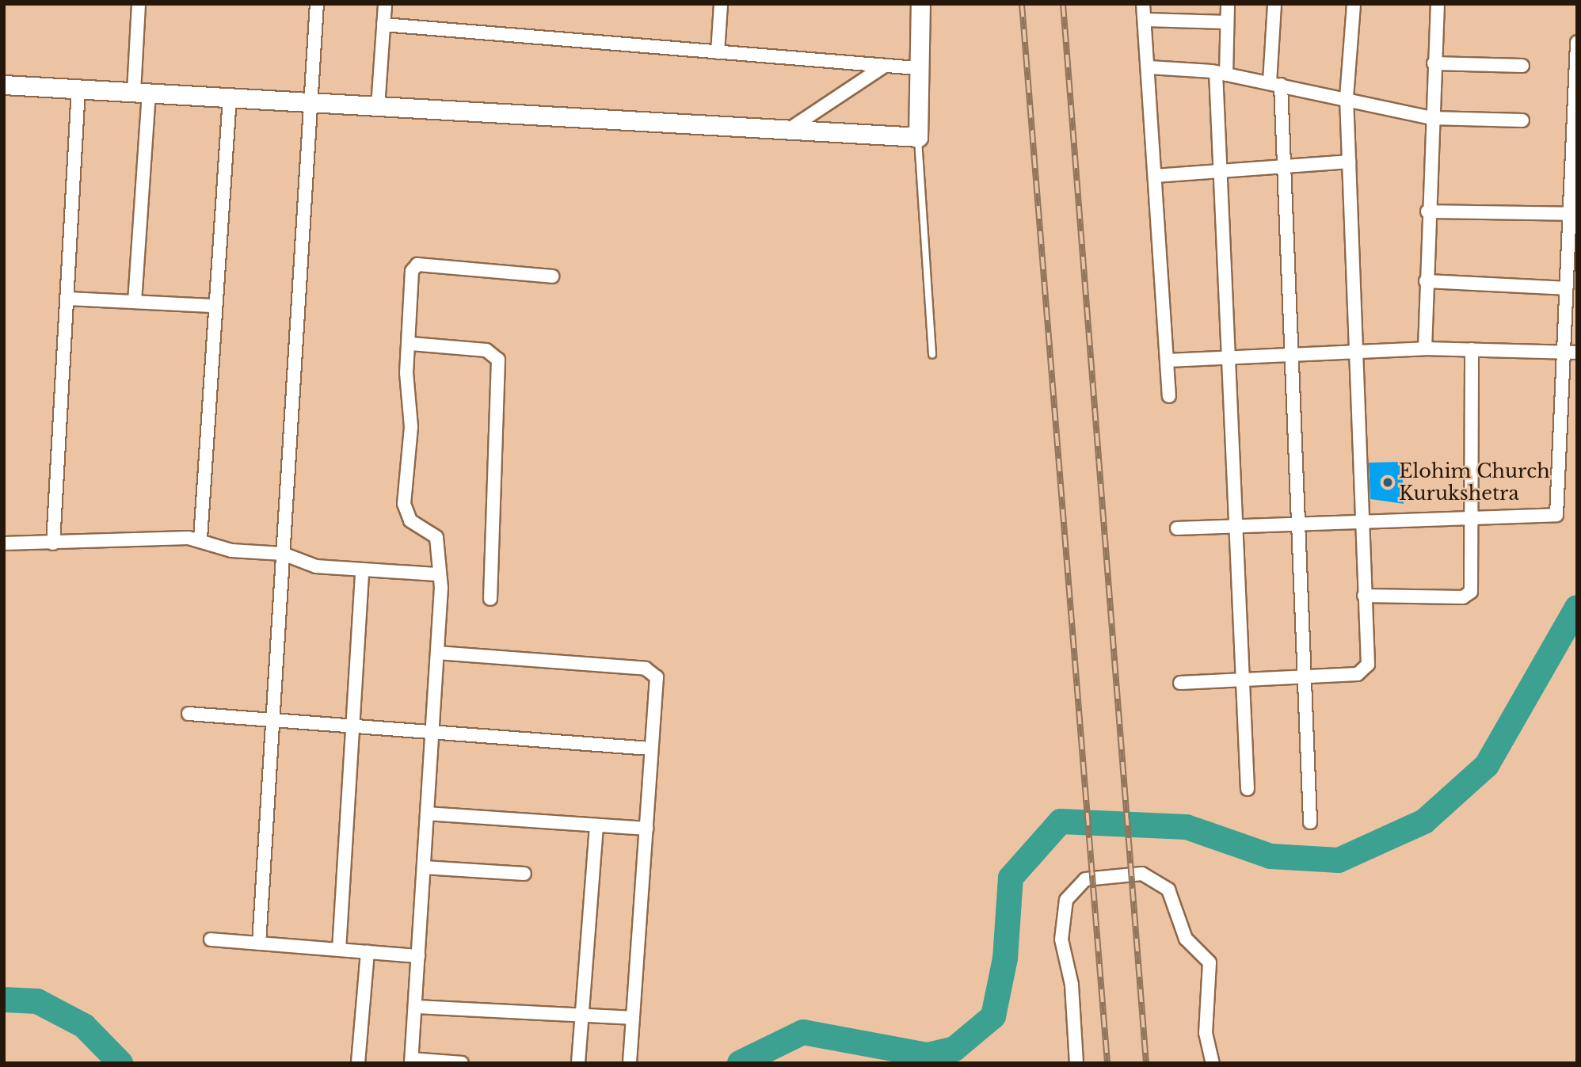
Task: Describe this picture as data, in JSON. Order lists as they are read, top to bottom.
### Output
{
  "places": ["Elohim Church Kurukshetra"]
}
